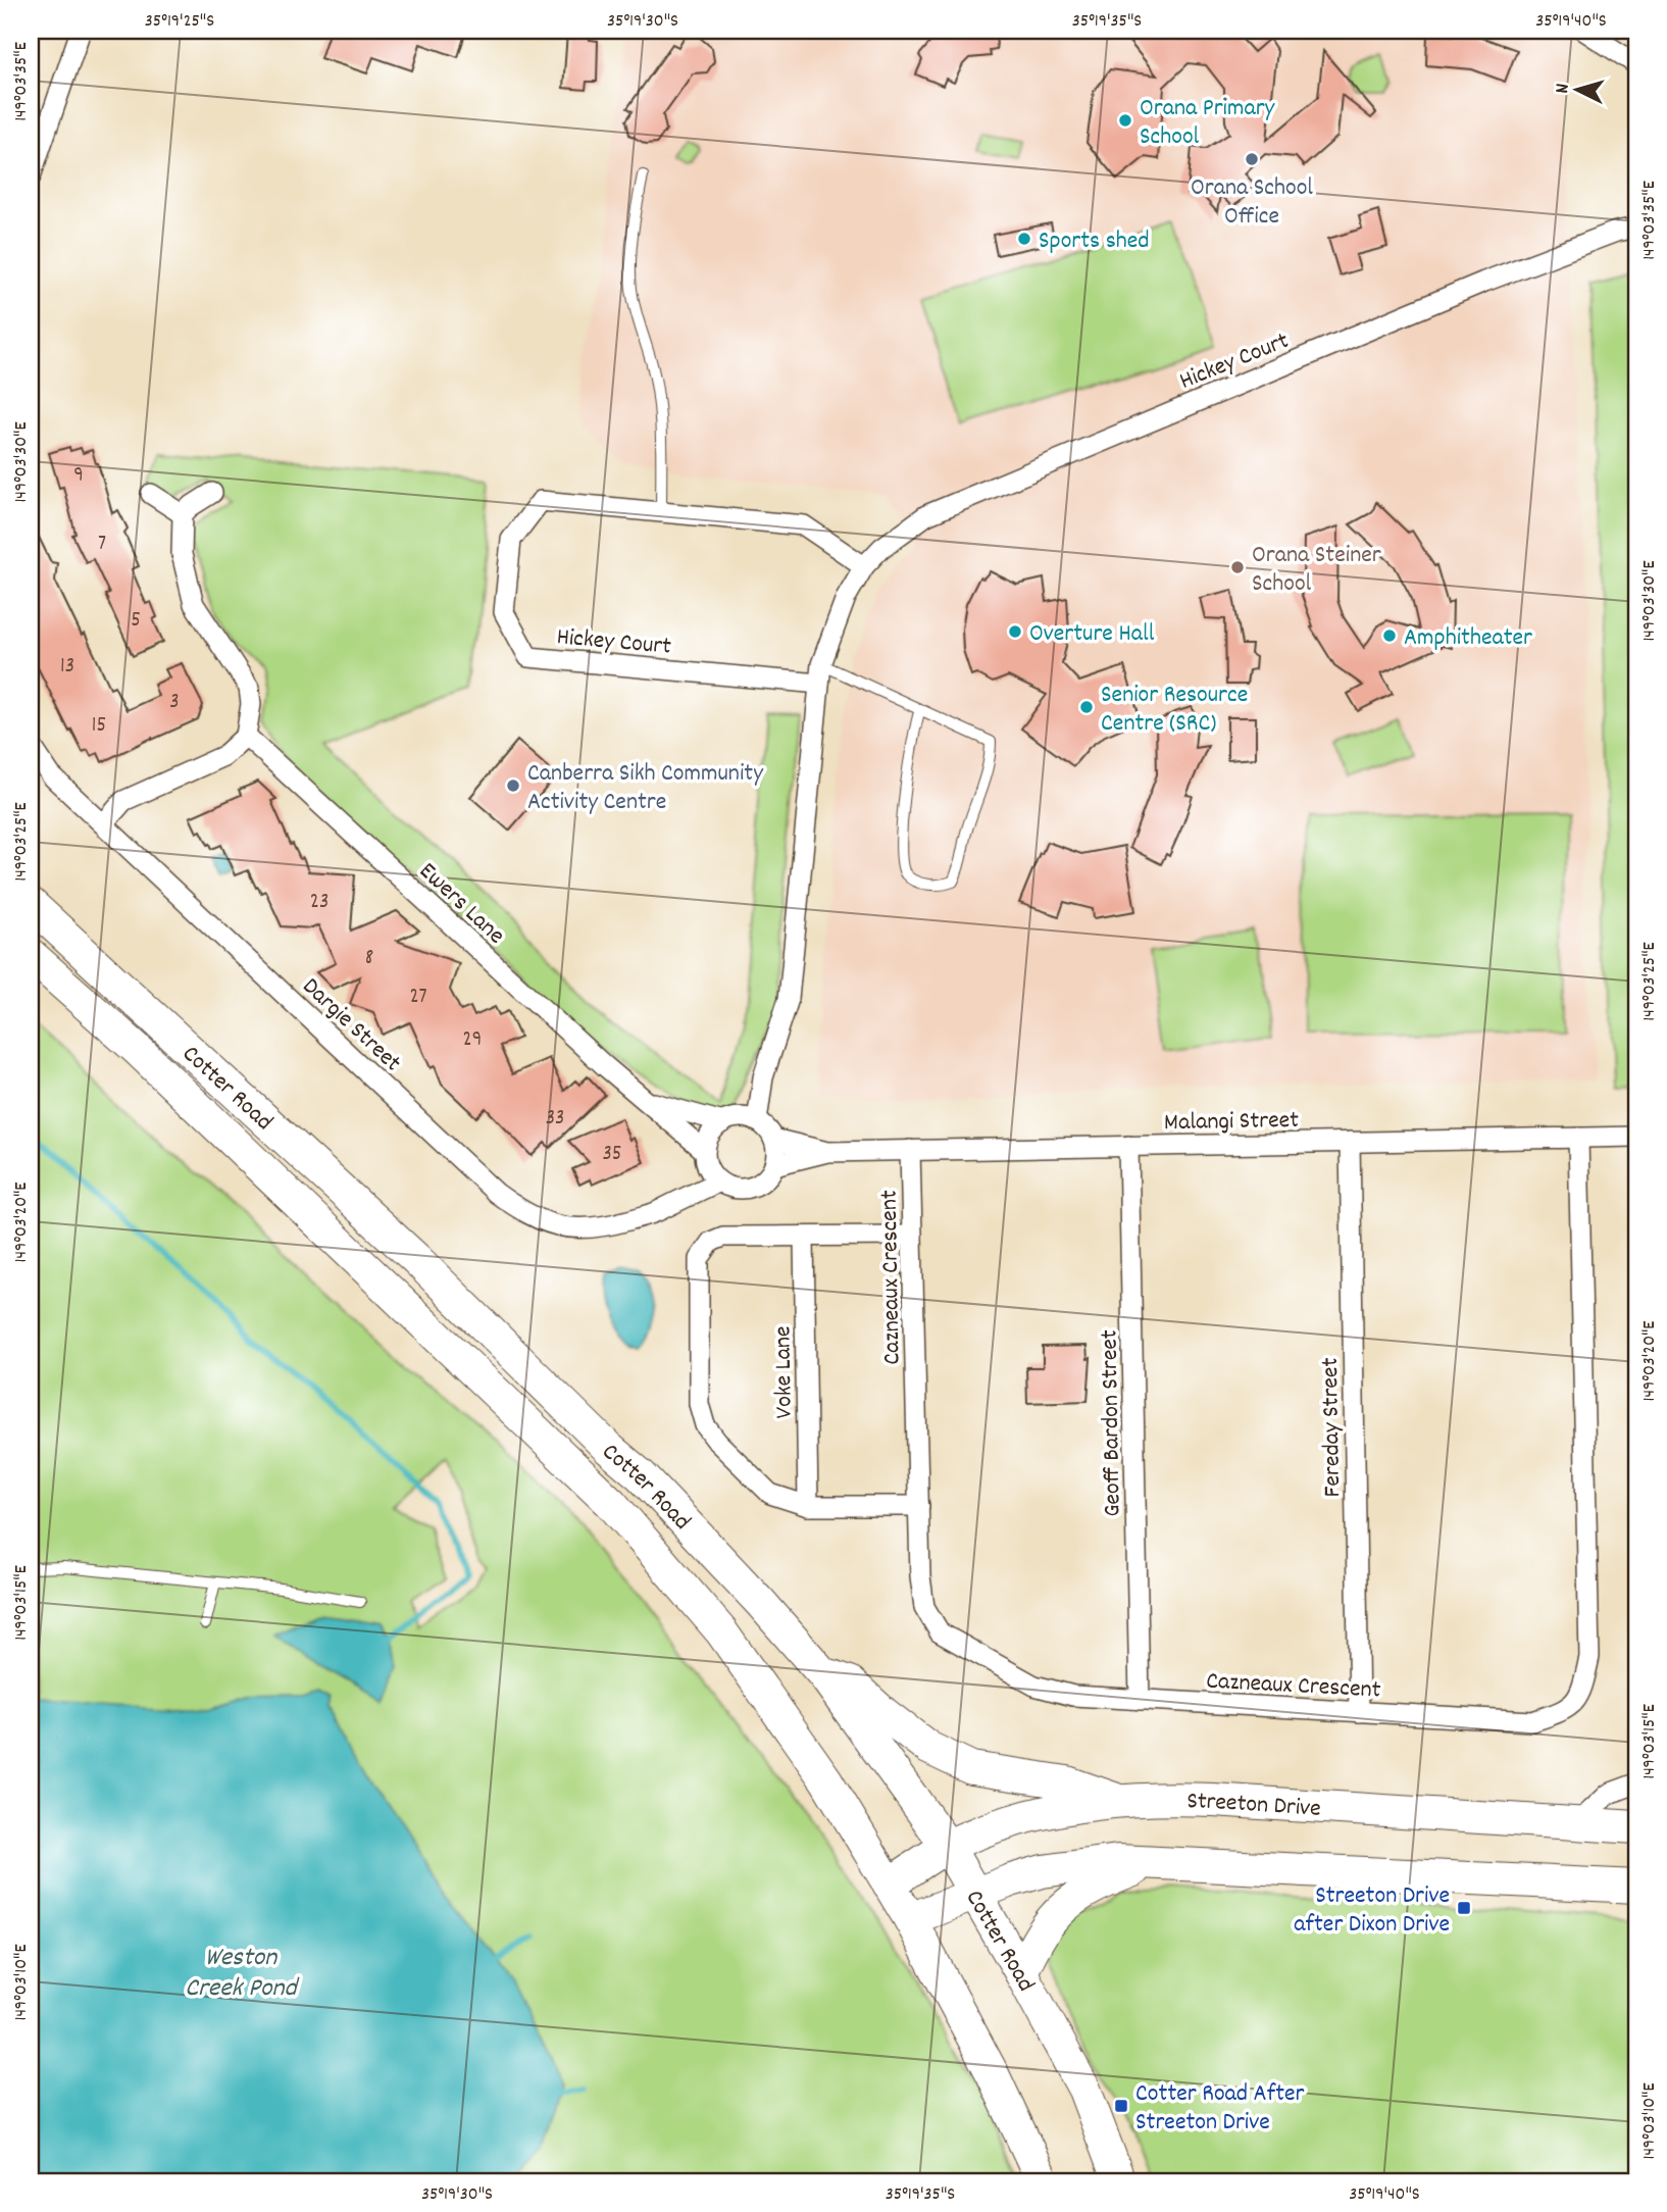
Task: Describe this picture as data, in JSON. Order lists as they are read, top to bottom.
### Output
{
  "streets": {
    "main road": ["Cotter Road", "Streeton Drive"],
    "street": [
      "Hickey Court",
      "Ewers Lane",
      "Dargie Street",
      "Malangi Street",
      "Cazneaux Crescent",
      "Voke Lane",
      "Geoff Bardon Street",
      "Fereday Street"
    ]
  },
  "crossings": [
    ["Ewers Lane", "Dargie Street"],
    ["Ewers Lane", "Malangi Street"],
    ["Dargie Street", "Malangi Street"],
    ["Cotter Road", "Streeton Drive"],
    ["Malangi Street", "Cazneaux Crescent"],
    ["Malangi Street", "Geoff Bardon Street"],
    ["Malangi Street", "Fereday Street"],
    ["Cazneaux Crescent", "Geoff Bardon Street"],
    ["Cazneaux Crescent", "Fereday Street"]
  ],
  "water": ["Weston Creek Pond"],
  "places": {
    "other": [
      "Orana Primary School",
      "Orana School Office",
      "Sports shed",
      "Orana Steiner School",
      "Overture Hall",
      "Amphitheater",
      "Senior Resource Centre (SRC)",
      "Canberra Sikh Community Activity Centre"
    ],
    "transit": ["Streeton Drive after Dixon Drive", "Cotter Road After Streeton Drive"]
  },
  "house_numbers": [
    "9",
    "7",
    "5",
    "13",
    "3",
    "15",
    "23",
    "8",
    "27",
    "29",
    "33",
    "35"
  ],
  "north": "left",
  "coordinates": [
    "35°19'25\"S",
    "35°19'30\"S",
    "35°19'35\"S",
    "35°19'40\"S",
    "149°03'35\"E",
    "149°03'30\"E",
    "149°03'25\"E",
    "149°03'20\"E",
    "149°03'15\"E",
    "149°03'10\"E"
  ]
}
